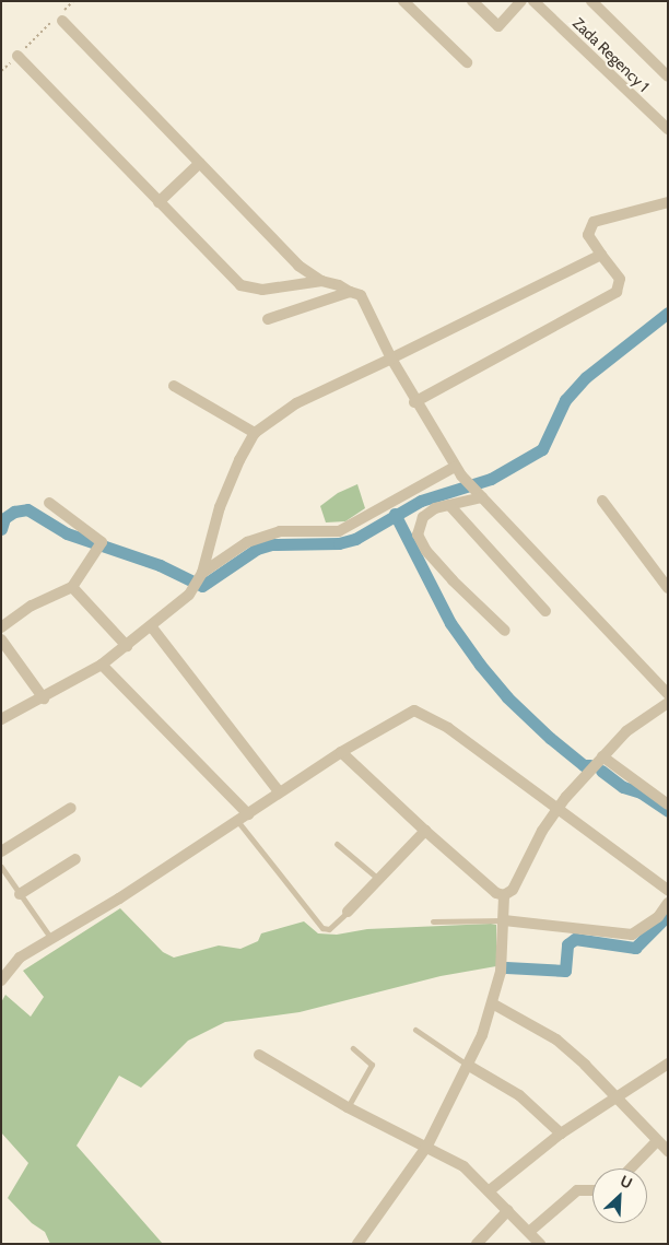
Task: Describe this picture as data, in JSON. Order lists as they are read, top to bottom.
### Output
{
  "streets": {
    "street": ["Zada Regency 1"]
  },
  "north": "top right"
}
